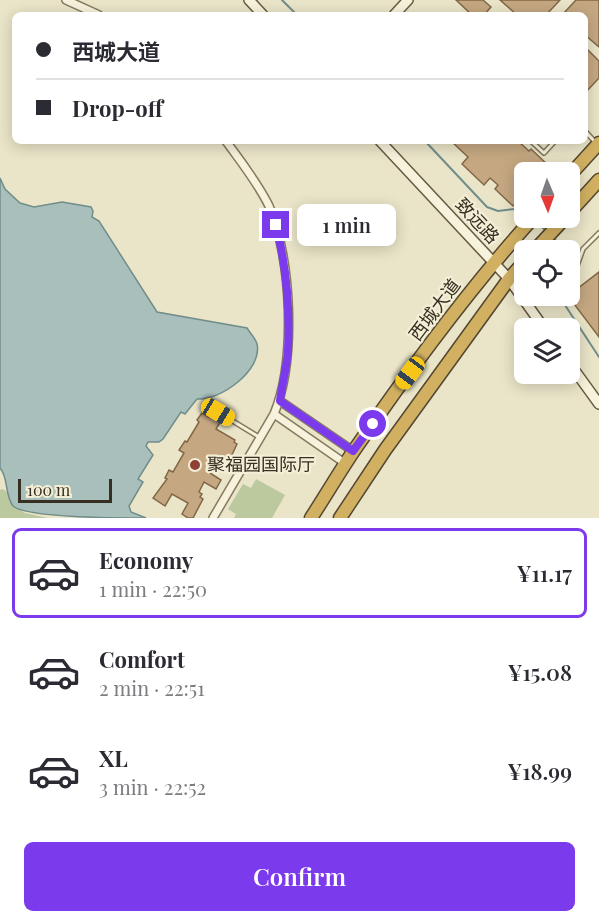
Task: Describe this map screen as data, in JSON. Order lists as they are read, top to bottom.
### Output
{
  "streets": {
    "highway": ["西城大道"],
    "main road": ["致远路"]
  },
  "crossings": [
    ["致远路", "西城大道"]
  ],
  "places": ["聚福园国际厅"],
  "scale_bar": "100 m",
  "north": "bottom",
  "page": {
    "banner": ["西城大道", "Drop-off"],
    "bubble": "1 min",
    "scale": "100 m",
    "list": [
      {
        "name": "Economy",
        "note": "1 min · 22:50",
        "value": "¥11.17"
      },
      {
        "name": "Comfort",
        "note": "2 min · 22:51",
        "value": "¥15.08"
      },
      {
        "name": "XL",
        "note": "3 min · 22:52",
        "value": "¥18.99"
      }
    ],
    "buttons": "Confirm"
  }
}
